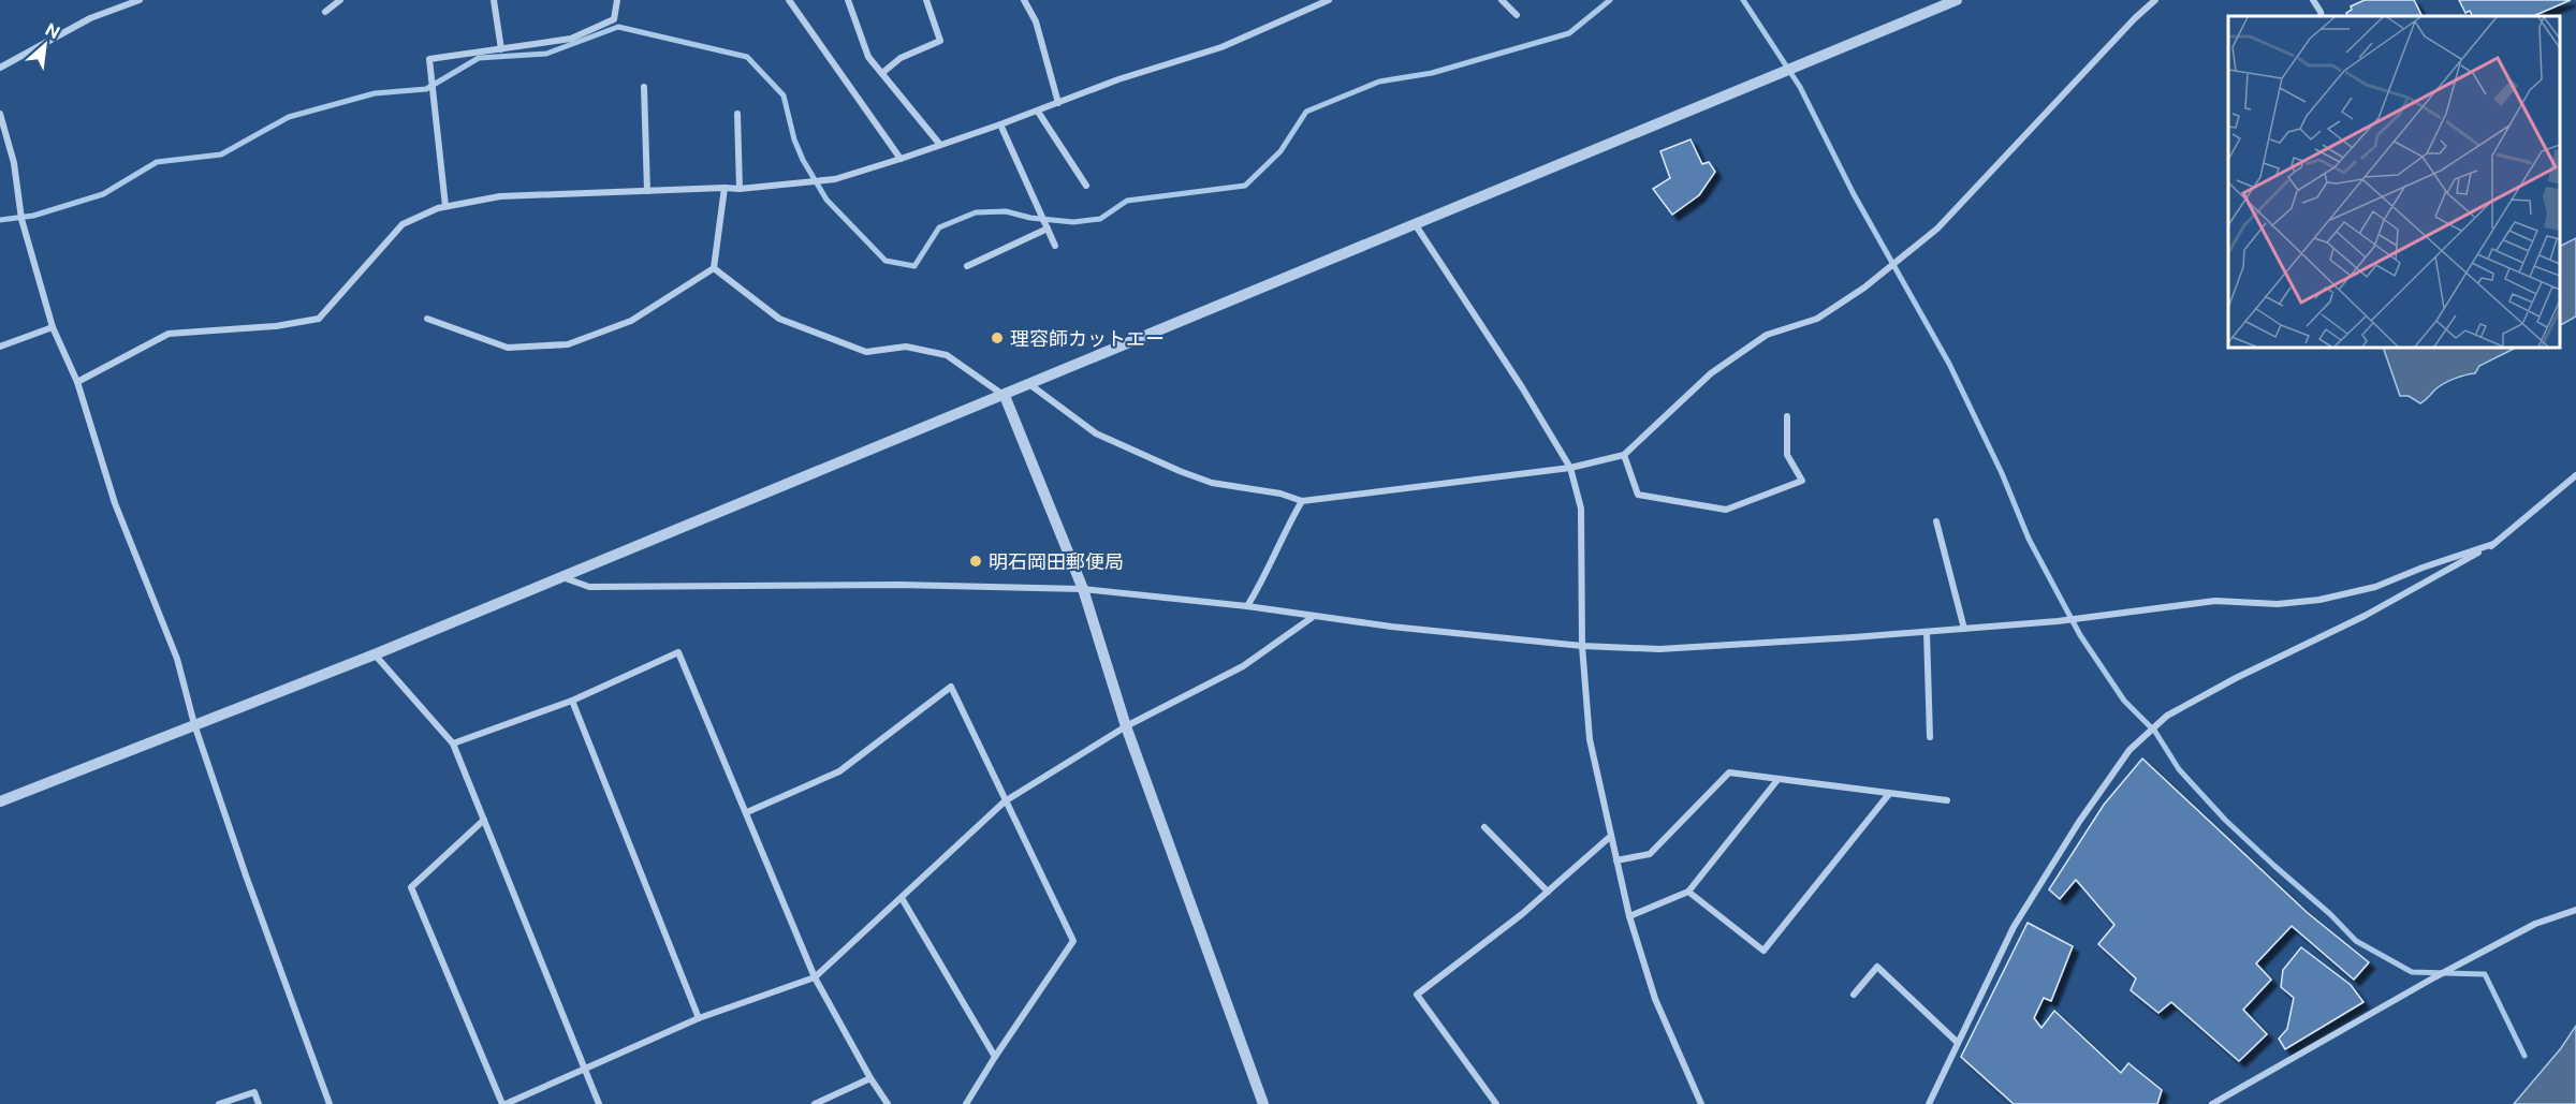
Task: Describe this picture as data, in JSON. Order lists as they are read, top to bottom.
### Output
{
  "places": ["理容師カットエー", "明石岡田郵便局"],
  "north": "top right"
}
